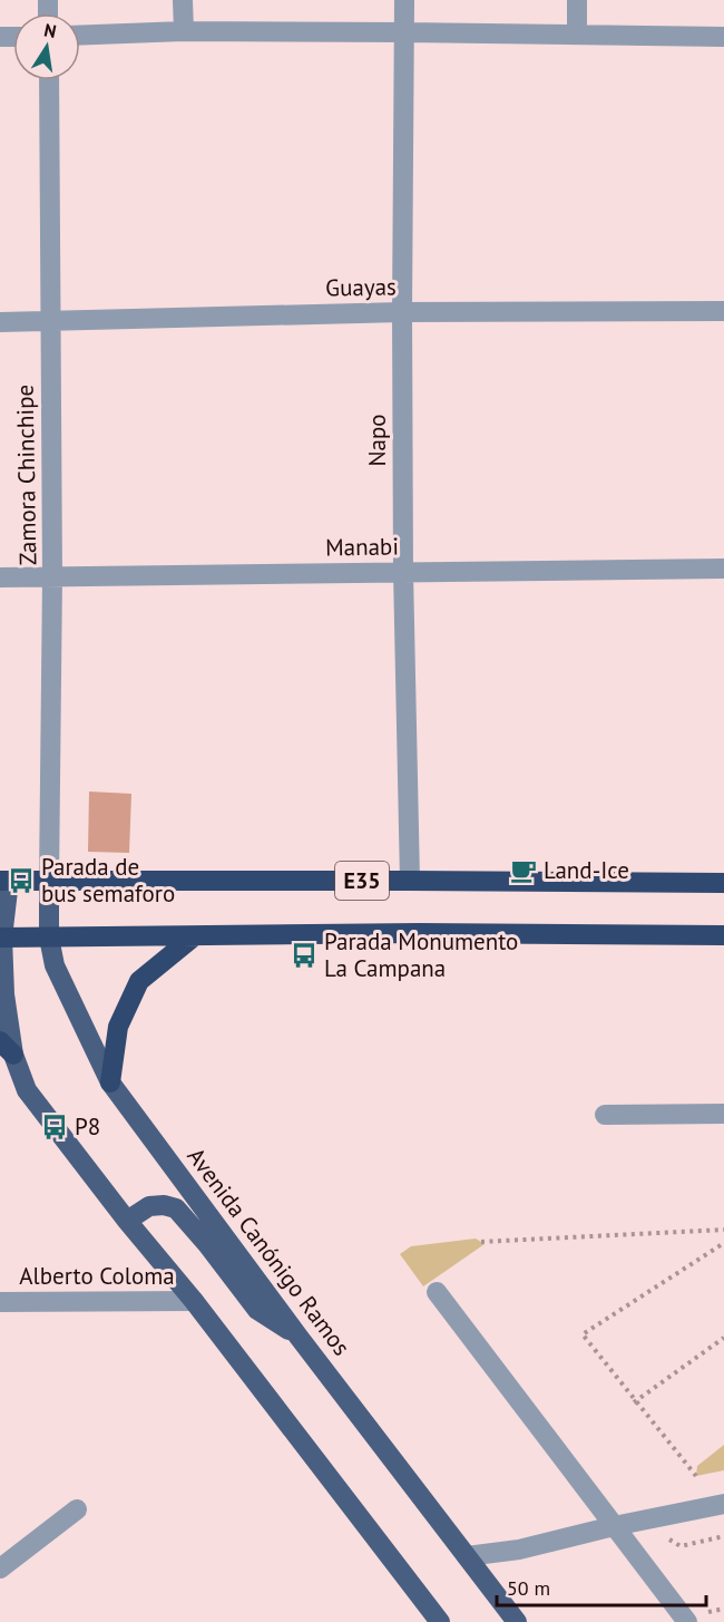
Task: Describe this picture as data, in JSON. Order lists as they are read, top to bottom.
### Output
{
  "streets": {
    "highway": ["E35"],
    "main road": ["Avenida Canónigo Ramos"],
    "street": [
      "Guayas",
      "Napo",
      "Zamora Chinchipe",
      "Manabi",
      "Alberto Coloma"
    ]
  },
  "crossings": [
    ["Guayas", "Napo"],
    ["Guayas", "Zamora Chinchipe"],
    ["Napo", "Manabi"],
    ["Napo", "E35"],
    ["Zamora Chinchipe", "Manabi"],
    ["Zamora Chinchipe", "E35"],
    ["Zamora Chinchipe", "Avenida Canónigo Ramos"],
    ["E35", "Avenida Canónigo Ramos"]
  ],
  "places": {
    "cafe": ["Land-Ice"],
    "bus stop": ["Parada de bus semaforo", "Parada Monumento La Campana", "P8"]
  },
  "scale_bar": "50 m",
  "north": "top"
}
